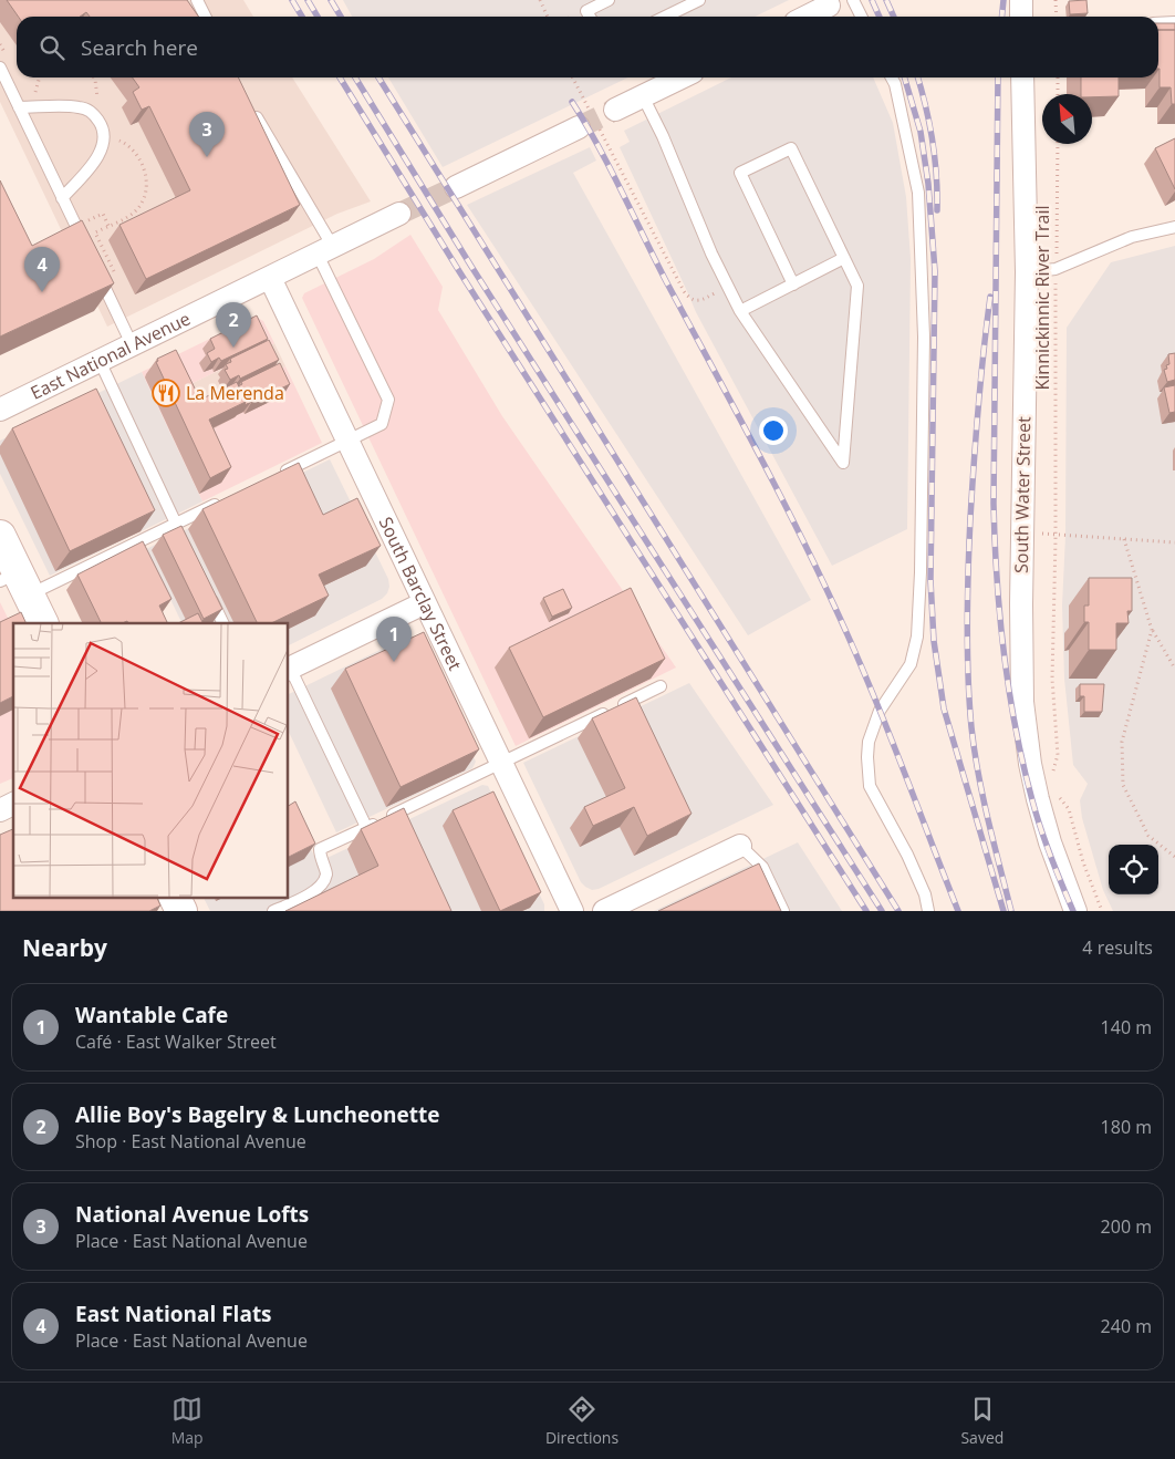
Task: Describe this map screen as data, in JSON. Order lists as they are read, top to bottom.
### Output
{
  "streets": {
    "street": ["East National Avenue", "South Water Street", "South Barclay Street"],
    "path": ["Kinnickinnic River Trail"]
  },
  "crossings": [
    ["East National Avenue", "South Barclay Street"]
  ],
  "places": {
    "restaurant": ["La Merenda"]
  },
  "north": "top left",
  "page": {
    "search": "Search here",
    "pins": [
      "3",
      "4",
      "2",
      "1"
    ],
    "heading": ["Nearby", "4 results"],
    "list": [
      {
        "mark": "1",
        "name": "Wantable Cafe",
        "note": "Café · East Walker Street",
        "value": "140 m"
      },
      {
        "mark": "2",
        "name": "Allie Boy's Bagelry & Luncheonette",
        "note": "Shop · East National Avenue",
        "value": "180 m"
      },
      {
        "mark": "3",
        "name": "National Avenue Lofts",
        "note": "Place · East National Avenue",
        "value": "200 m"
      },
      {
        "mark": "4",
        "name": "East National Flats",
        "note": "Place · East National Avenue",
        "value": "240 m"
      }
    ],
    "nav": ["Map", "Directions", "Saved"]
  }
}
